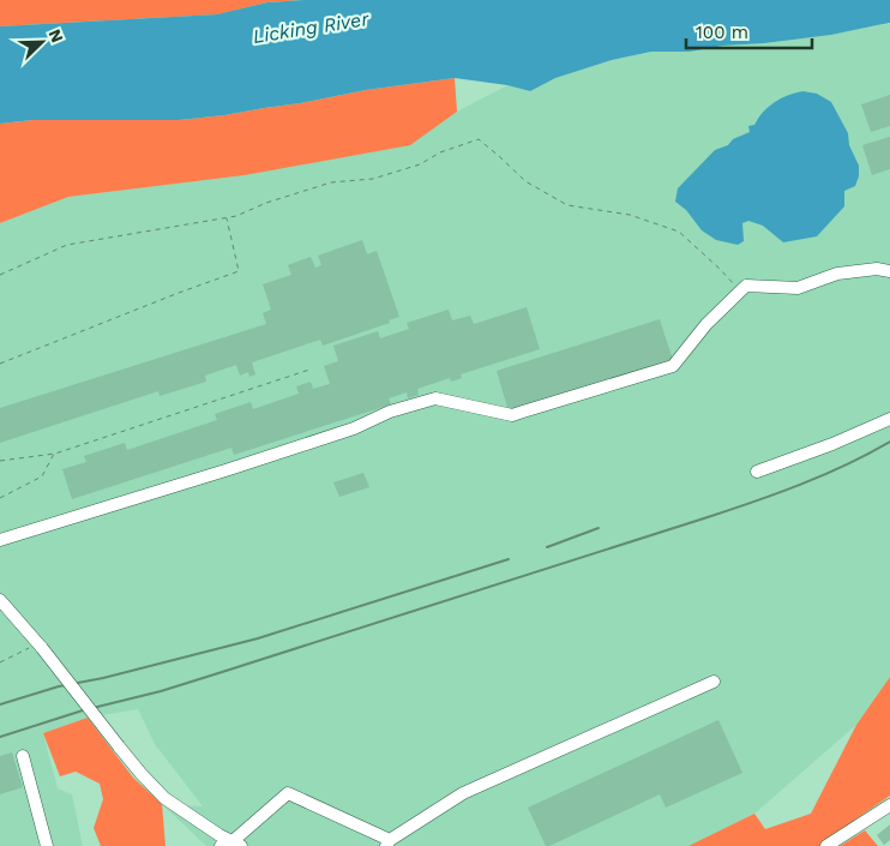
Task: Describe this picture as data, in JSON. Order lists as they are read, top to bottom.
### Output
{
  "water": ["Licking River"],
  "scale_bar": "100 m",
  "north": "top right"
}
